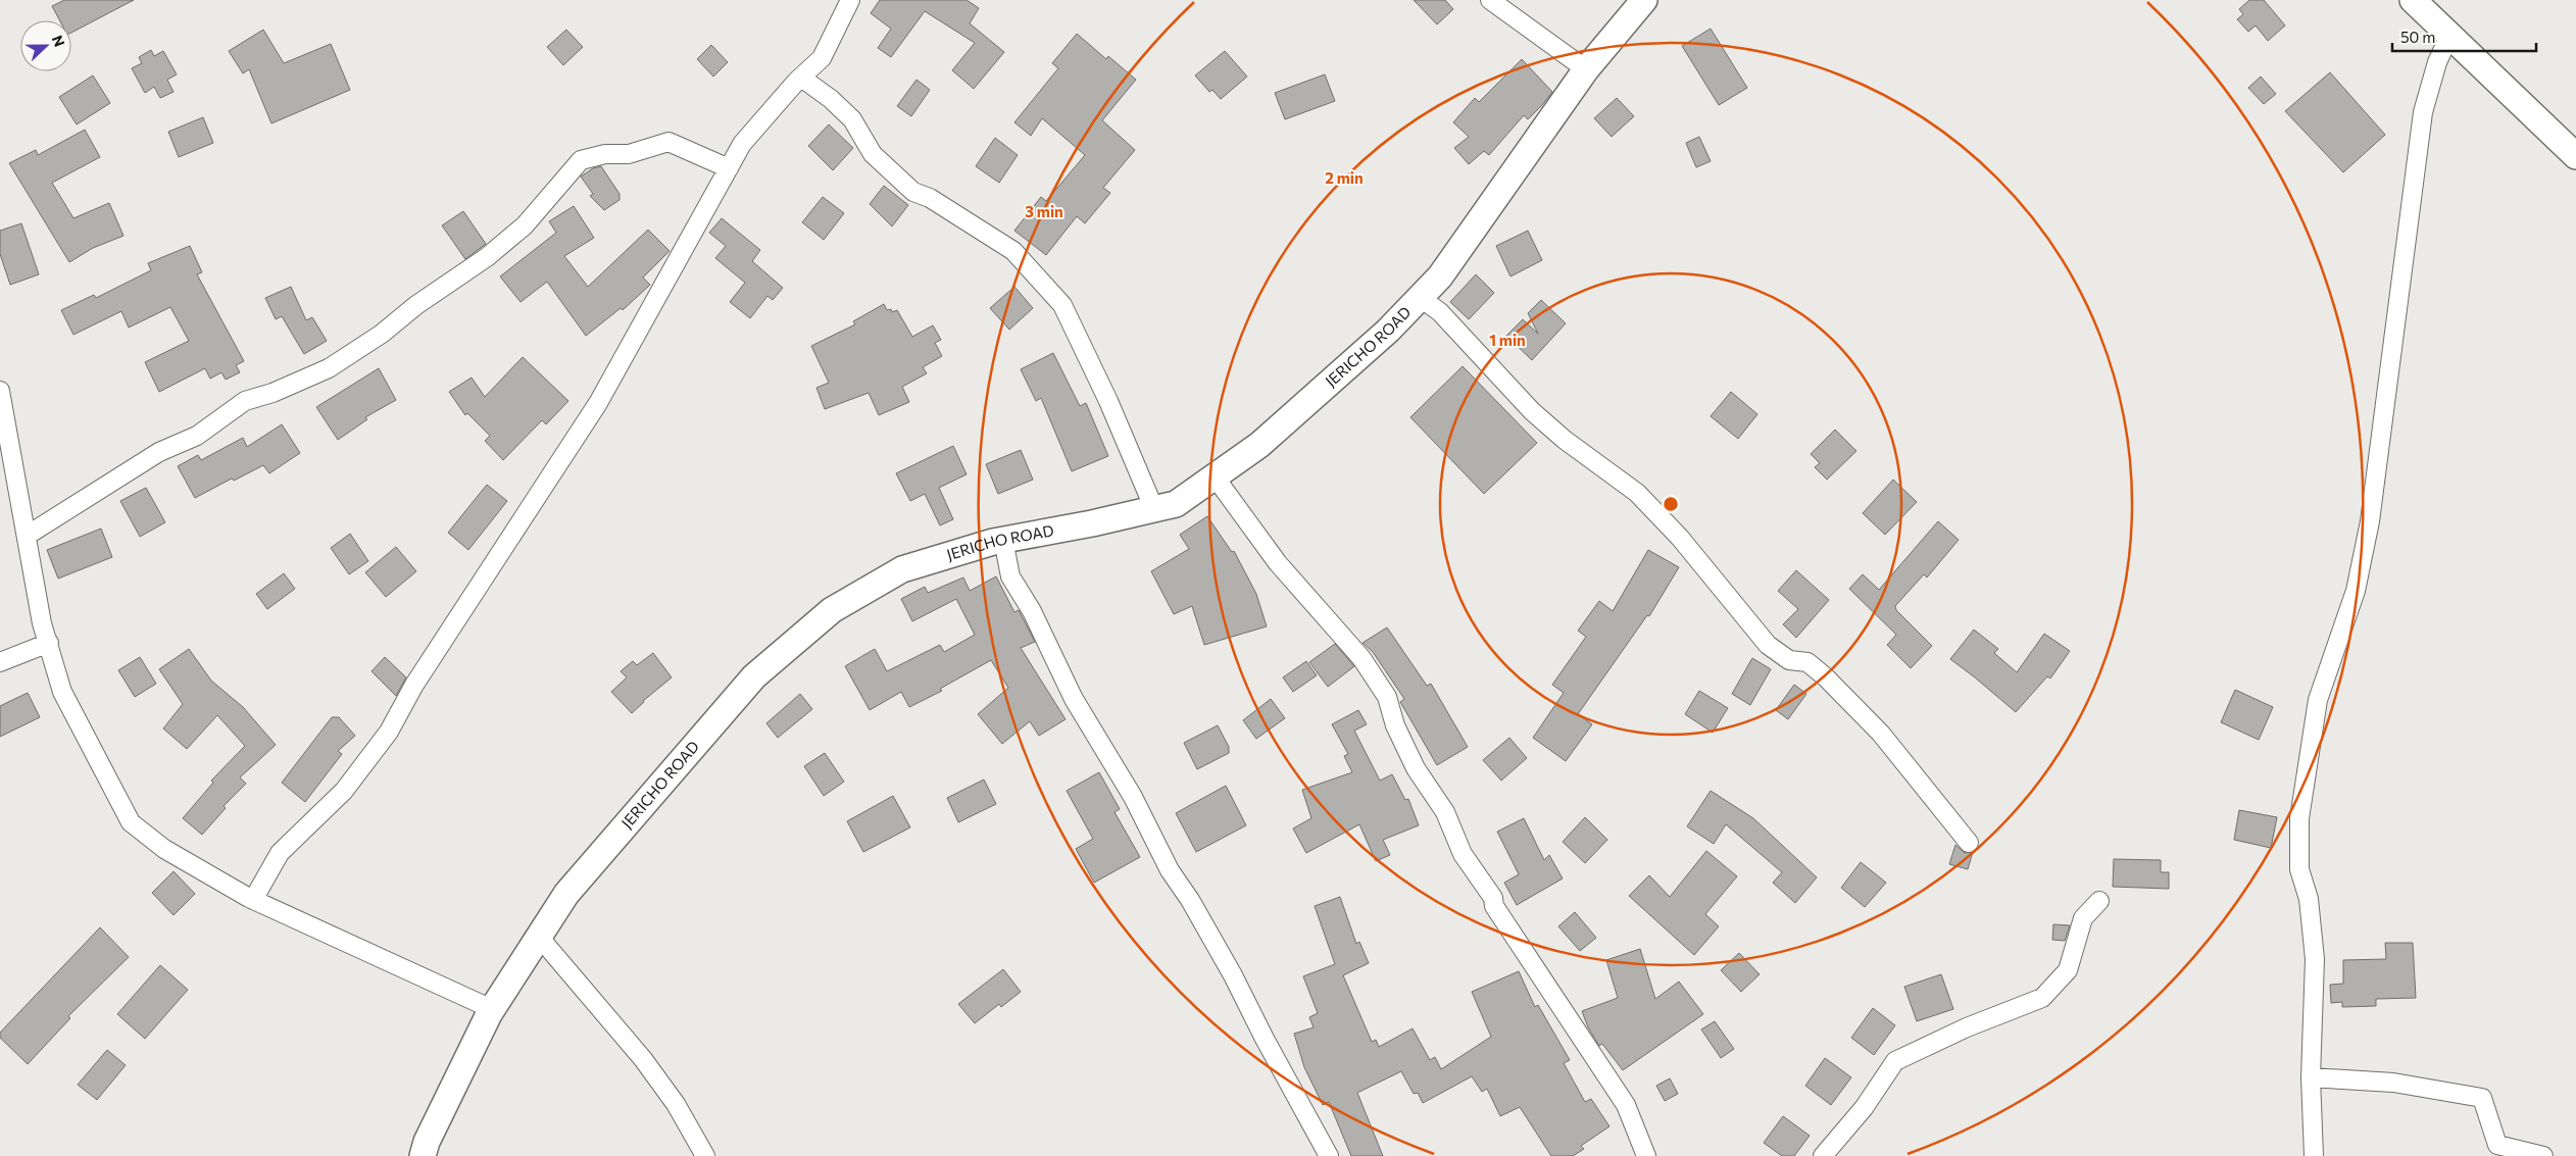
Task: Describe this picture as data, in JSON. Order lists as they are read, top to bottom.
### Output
{
  "streets": {
    "street": ["JERICHO ROAD"]
  },
  "scale_bar": "50 m",
  "north": "right",
  "rings": ["2 min", "3 min", "1 min"]
}
